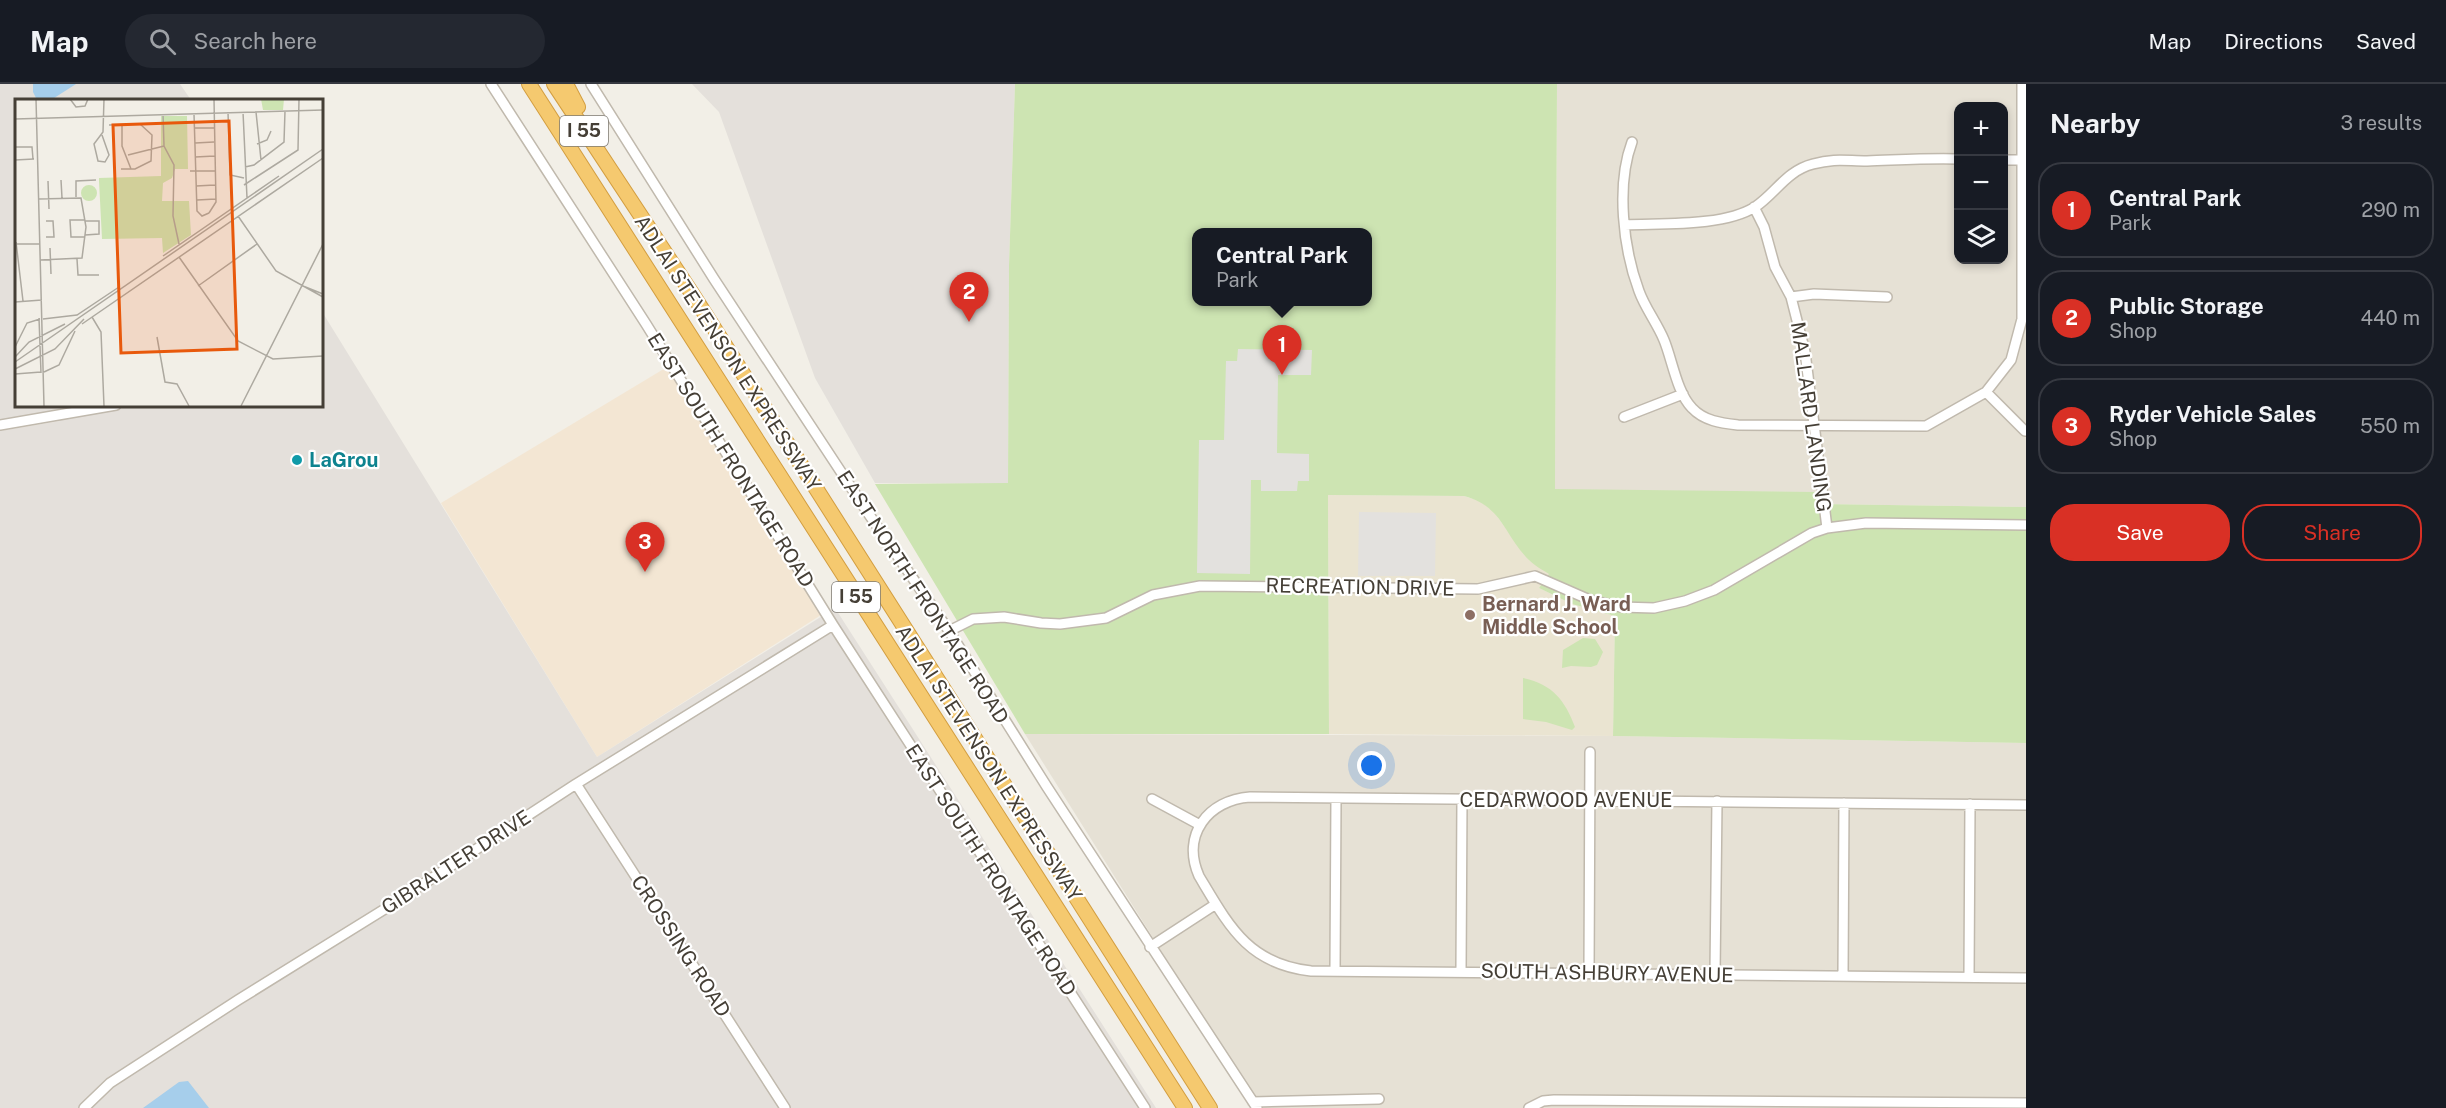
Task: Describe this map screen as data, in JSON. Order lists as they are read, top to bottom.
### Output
{
  "streets": {
    "highway": ["I 55", "ADLAI STEVENSON EXPRESSWAY"],
    "street": [
      "MALLARD LANDING",
      "EAST SOUTH FRONTAGE ROAD",
      "RECREATION DRIVE",
      "EAST NORTH FRONTAGE ROAD",
      "CEDARWOOD AVENUE",
      "GIBRALTER DRIVE",
      "CROSSING ROAD",
      "SOUTH ASHBURY AVENUE"
    ]
  },
  "crossings": [
    ["MALLARD LANDING", "RECREATION DRIVE"],
    ["EAST SOUTH FRONTAGE ROAD", "GIBRALTER DRIVE"],
    ["RECREATION DRIVE", "EAST NORTH FRONTAGE ROAD"],
    ["GIBRALTER DRIVE", "CROSSING ROAD"]
  ],
  "places": ["LaGrou", "Bernard J. Ward Middle School"],
  "page": {
    "header": "Map",
    "search": "Search here",
    "nav": ["Map", "Directions", "Saved"],
    "heading": ["Nearby", "3 results"],
    "map_buttons": ["+", "−"],
    "list": [
      {
        "mark": "1",
        "name": "Central Park",
        "note": "Park",
        "value": "290 m"
      },
      {
        "mark": "2",
        "name": "Public Storage",
        "note": "Shop",
        "value": "440 m"
      },
      {
        "mark": "3",
        "name": "Ryder Vehicle Sales",
        "note": "Shop",
        "value": "550 m"
      }
    ],
    "popup": ["Central Park", "Park"],
    "pins": ["2", "1", "3"],
    "buttons": ["Save", "Share"]
  }
}
